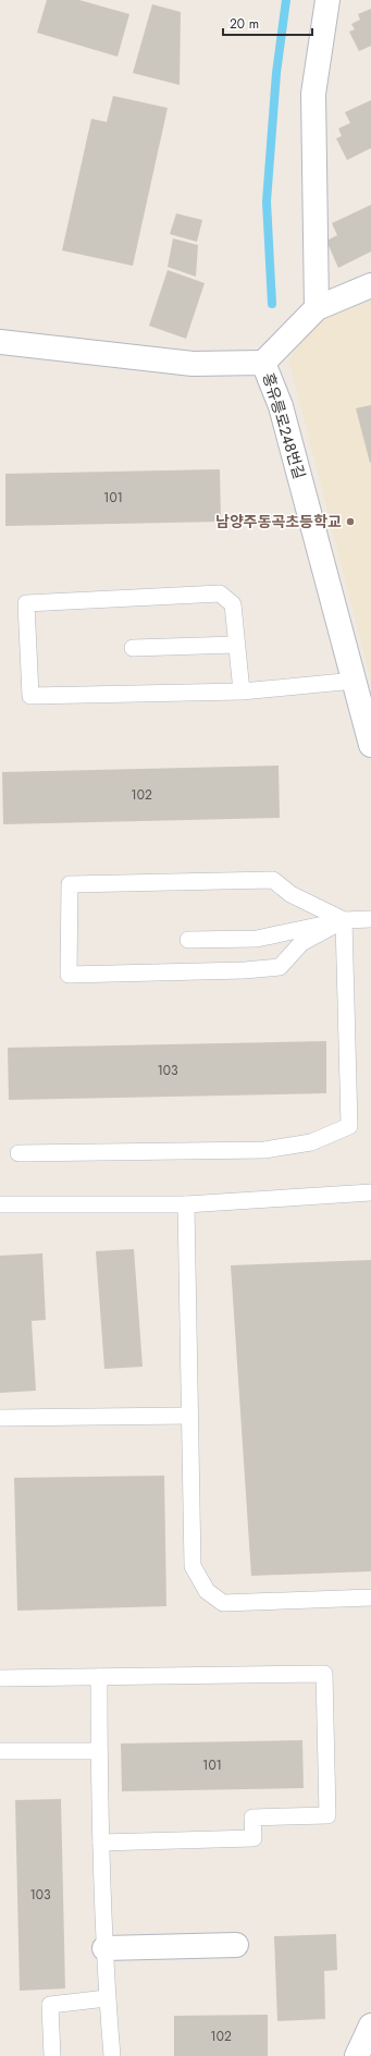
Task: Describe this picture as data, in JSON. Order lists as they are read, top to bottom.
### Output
{
  "streets": {
    "street": ["홍유릉로248번길"]
  },
  "places": ["남양주동곡초등학교"],
  "house_numbers": [
    "101",
    "102",
    "103",
    "101",
    "103",
    "102"
  ],
  "scale_bar": "20 m"
}
